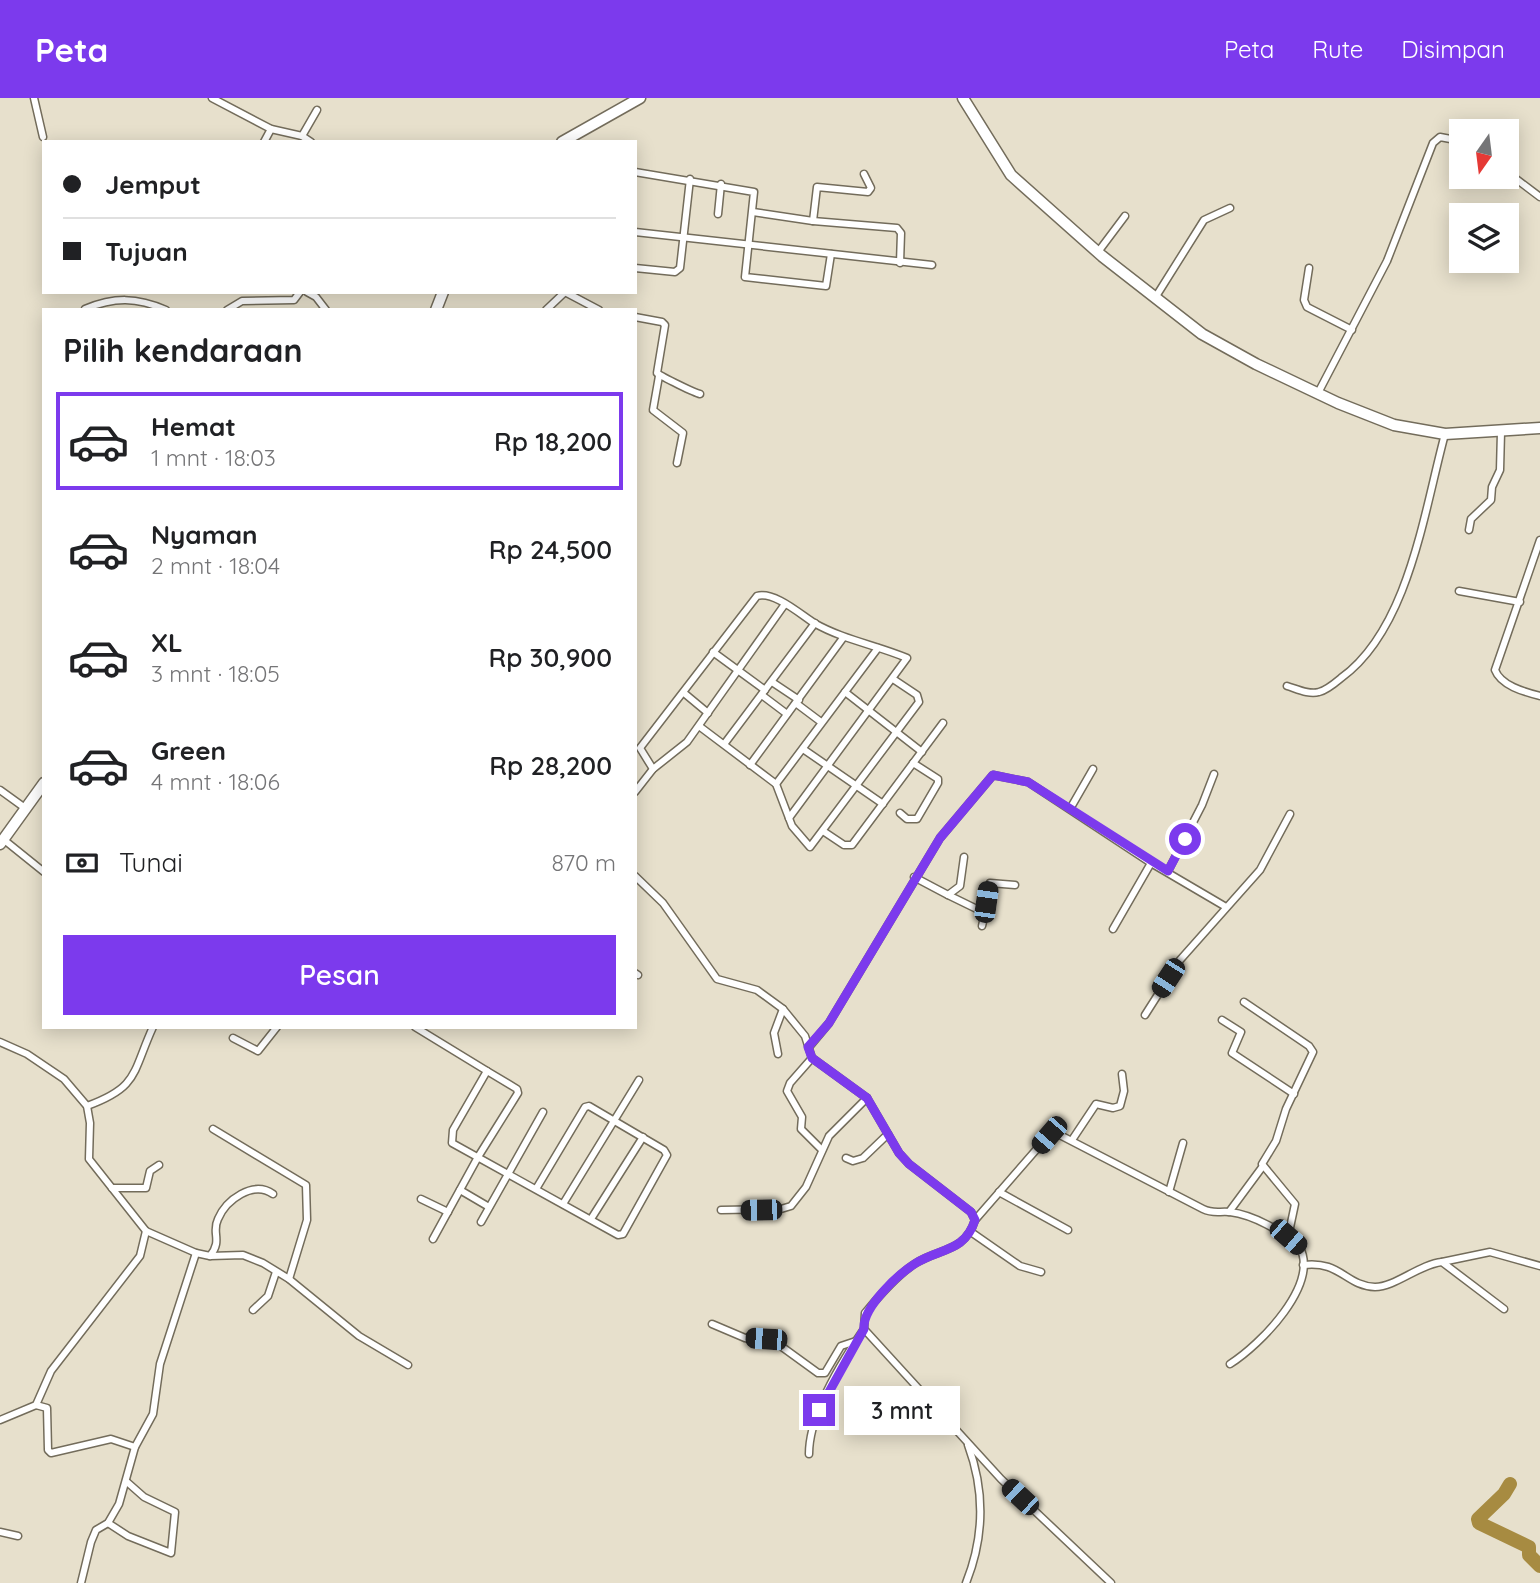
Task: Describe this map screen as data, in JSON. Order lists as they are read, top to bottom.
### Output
{
  "north": "bottom",
  "page": {
    "header": "Peta",
    "nav": ["Peta", "Rute", "Disimpan"],
    "banner": ["Jemput", "Tujuan"],
    "heading": "Pilih kendaraan",
    "list": [
      {
        "name": "Hemat",
        "note": "1 mnt · 18:03",
        "value": "Rp 18,200"
      },
      {
        "name": "Nyaman",
        "note": "2 mnt · 18:04",
        "value": "Rp 24,500"
      },
      {
        "name": "XL",
        "note": "3 mnt · 18:05",
        "value": "Rp 30,900"
      },
      {
        "name": "Green",
        "note": "4 mnt · 18:06",
        "value": "Rp 28,200"
      }
    ],
    "pay": ["Tunai", "870 m"],
    "buttons": "Pesan",
    "bubble": "3 mnt"
  }
}
